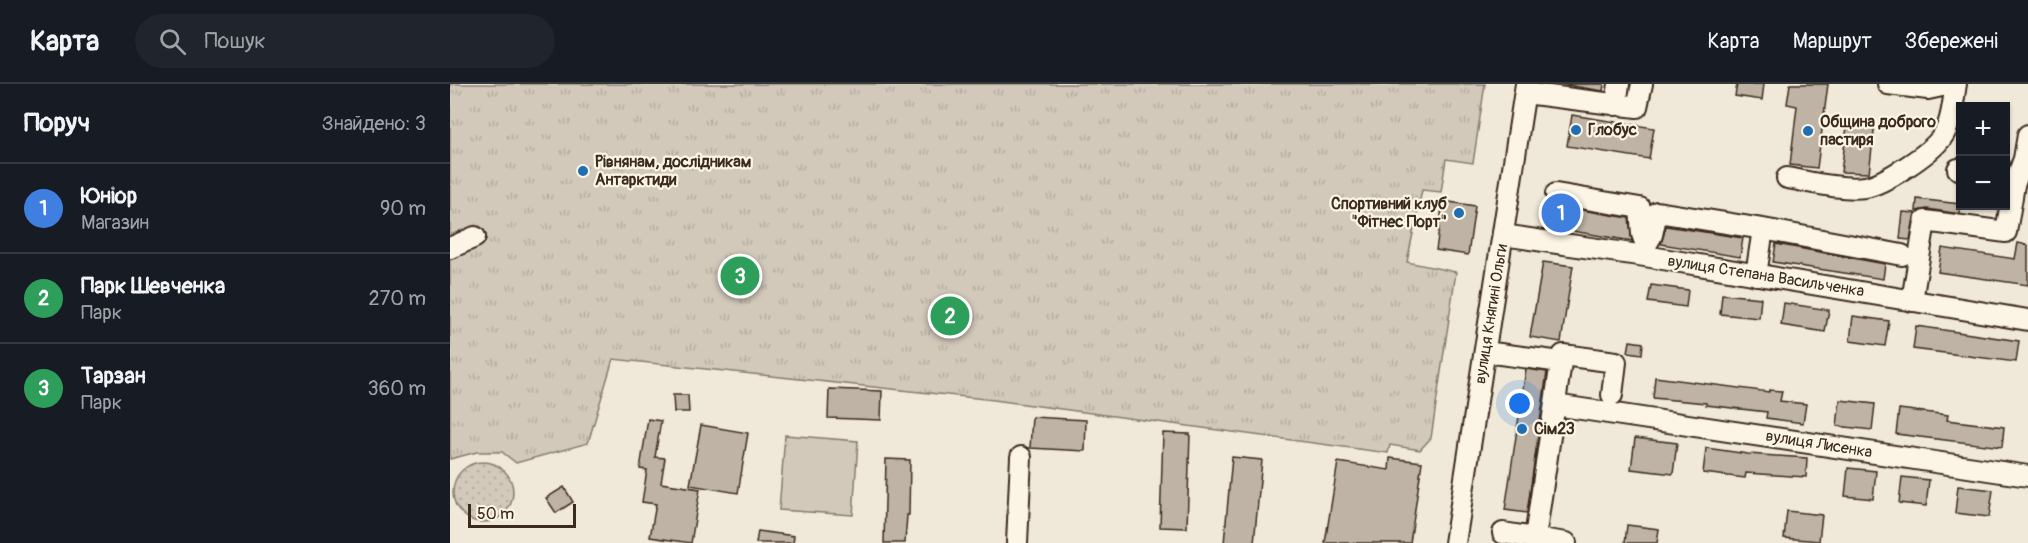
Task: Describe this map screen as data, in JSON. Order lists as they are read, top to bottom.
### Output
{
  "streets": {
    "street": ["вулиця Степана Васильченка", "вулиця Княгині Ольги", "вулиця Лисенка"]
  },
  "crossings": [
    ["вулиця Степана Васильченка", "вулиця Княгині Ольги"]
  ],
  "places": [
    "Глобус",
    "Община доброго пастиря",
    "Рівнянам, дослідникам Антарктиди",
    "Спортивний клуб \"Фітнес Порт\"",
    "Сім23"
  ],
  "scale_bar": "50 m",
  "page": {
    "header": "Карта",
    "search": "Пошук",
    "nav": ["Карта", "Маршрут", "Збережені"],
    "heading": ["Поруч", "Знайдено: 3"],
    "map_buttons": ["+", "−"],
    "list": [
      {
        "mark": "1",
        "name": "Юніор",
        "note": "Магазин",
        "value": "90 m"
      },
      {
        "mark": "2",
        "name": "Парк Шевченка",
        "note": "Парк",
        "value": "270 m"
      },
      {
        "mark": "3",
        "name": "Тарзан",
        "note": "Парк",
        "value": "360 m"
      }
    ],
    "pins": ["1", "3", "2"],
    "scale": "50 m"
  }
}
